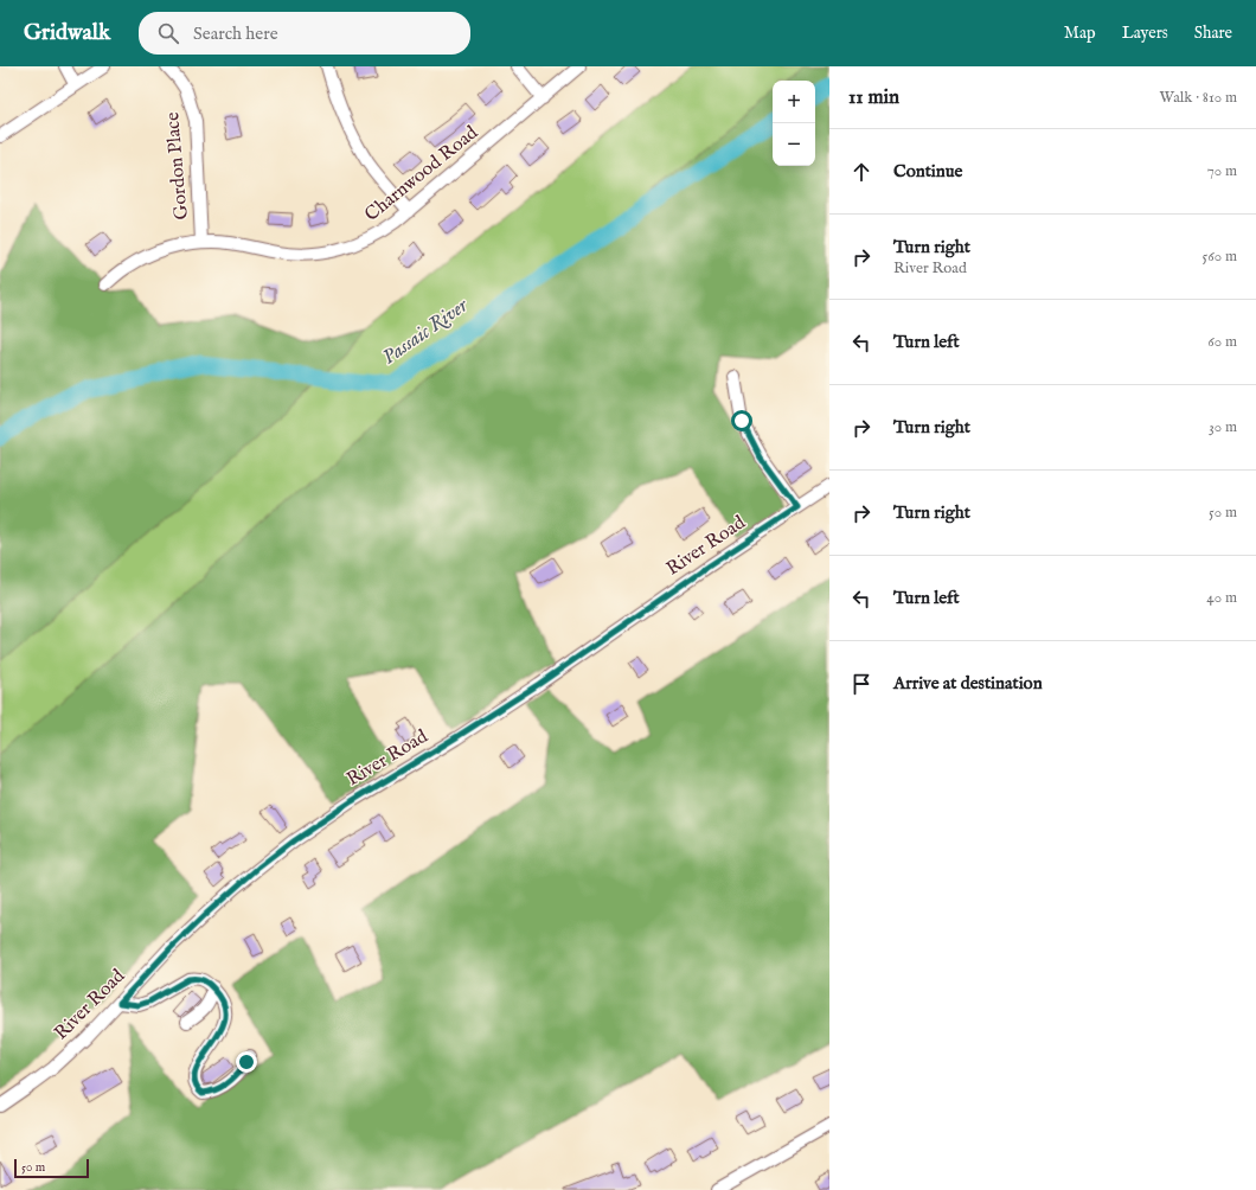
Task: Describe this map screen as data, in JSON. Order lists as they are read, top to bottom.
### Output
{
  "streets": {
    "street": ["Gordon Place", "Charnwood Road", "River Road"]
  },
  "crossings": [
    ["Gordon Place", "Charnwood Road"]
  ],
  "water": ["Passaic River"],
  "scale_bar": "50 m",
  "page": {
    "header": "Gridwalk",
    "search": "Search here",
    "nav": ["Map", "Layers", "Share"],
    "heading": ["11 min", "Walk · 810 m"],
    "map_buttons": ["+", "−"],
    "list": [
      ["Continue", "70 m"],
      ["Turn right", "River Road", "560 m"],
      ["Turn left", "60 m"],
      ["Turn right", "30 m"],
      ["Turn right", "50 m"],
      ["Turn left", "40 m"],
      "Arrive at destination"
    ],
    "scale": "50 m"
  }
}
